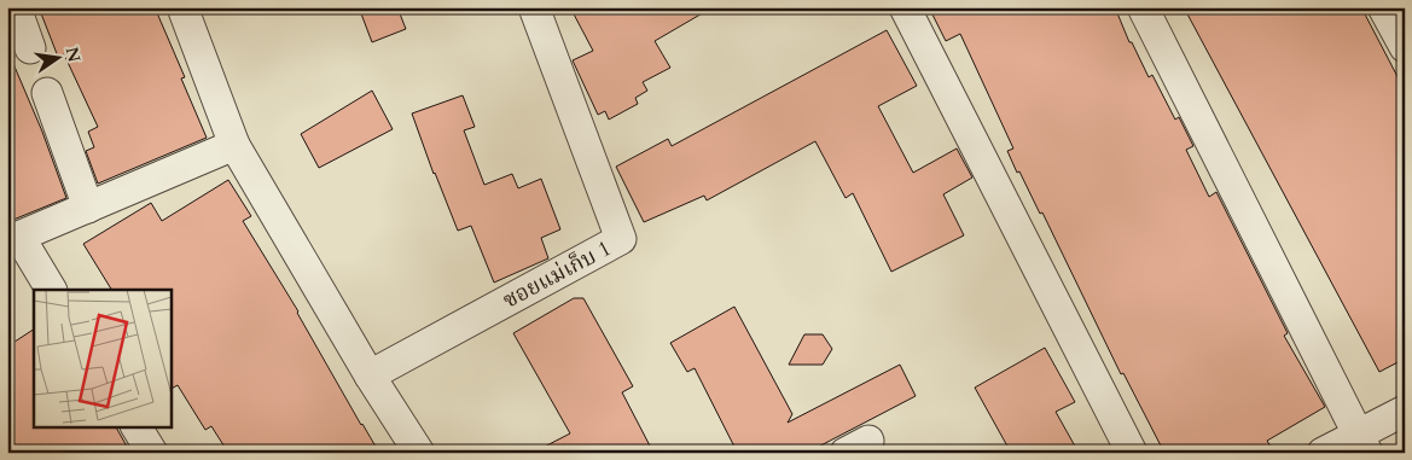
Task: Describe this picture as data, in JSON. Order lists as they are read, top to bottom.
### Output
{
  "streets": {
    "street": ["ซอยแม่เก็บ 1"]
  },
  "north": "right"
}
